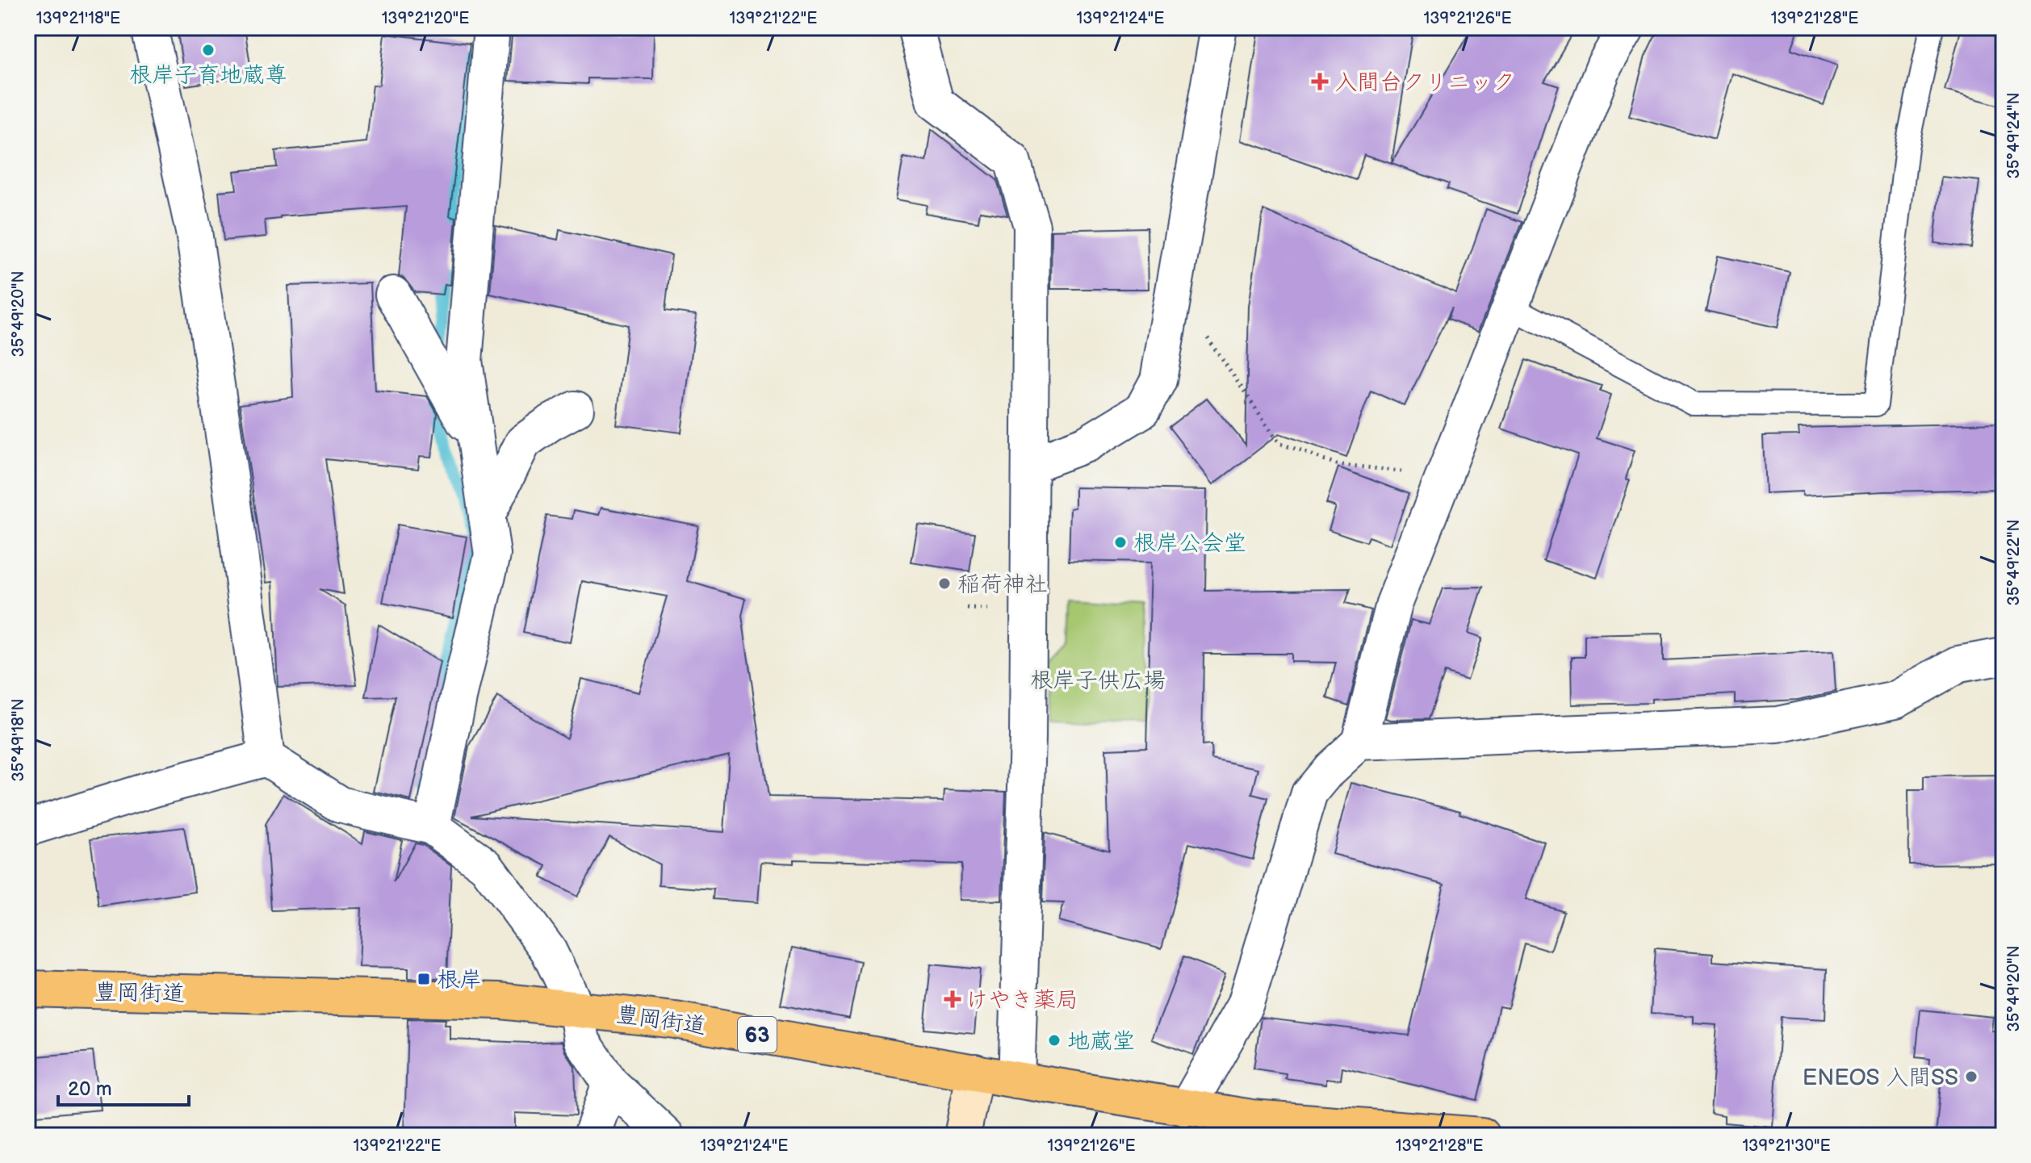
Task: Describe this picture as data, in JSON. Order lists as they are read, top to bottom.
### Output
{
  "streets": {
    "main road": ["豊岡街道", "63"]
  },
  "parks": ["根岸子供広場"],
  "places": {
    "other": [
      "根岸子育地蔵尊",
      "根岸公会堂",
      "稲荷神社",
      "地蔵堂",
      "ENEOS 入間SS"
    ],
    "health": ["入間台クリニック", "けやき薬局"],
    "transit": ["根岸"]
  },
  "scale_bar": "20 m",
  "coordinates": [
    "139°21'18\"E",
    "139°21'20\"E",
    "139°21'22\"E",
    "139°21'24\"E",
    "139°21'26\"E",
    "139°21'28\"E",
    "35°49'24\"N",
    "35°49'20\"N",
    "35°49'22\"N",
    "35°49'18\"N",
    "139°21'30\"E"
  ]
}
